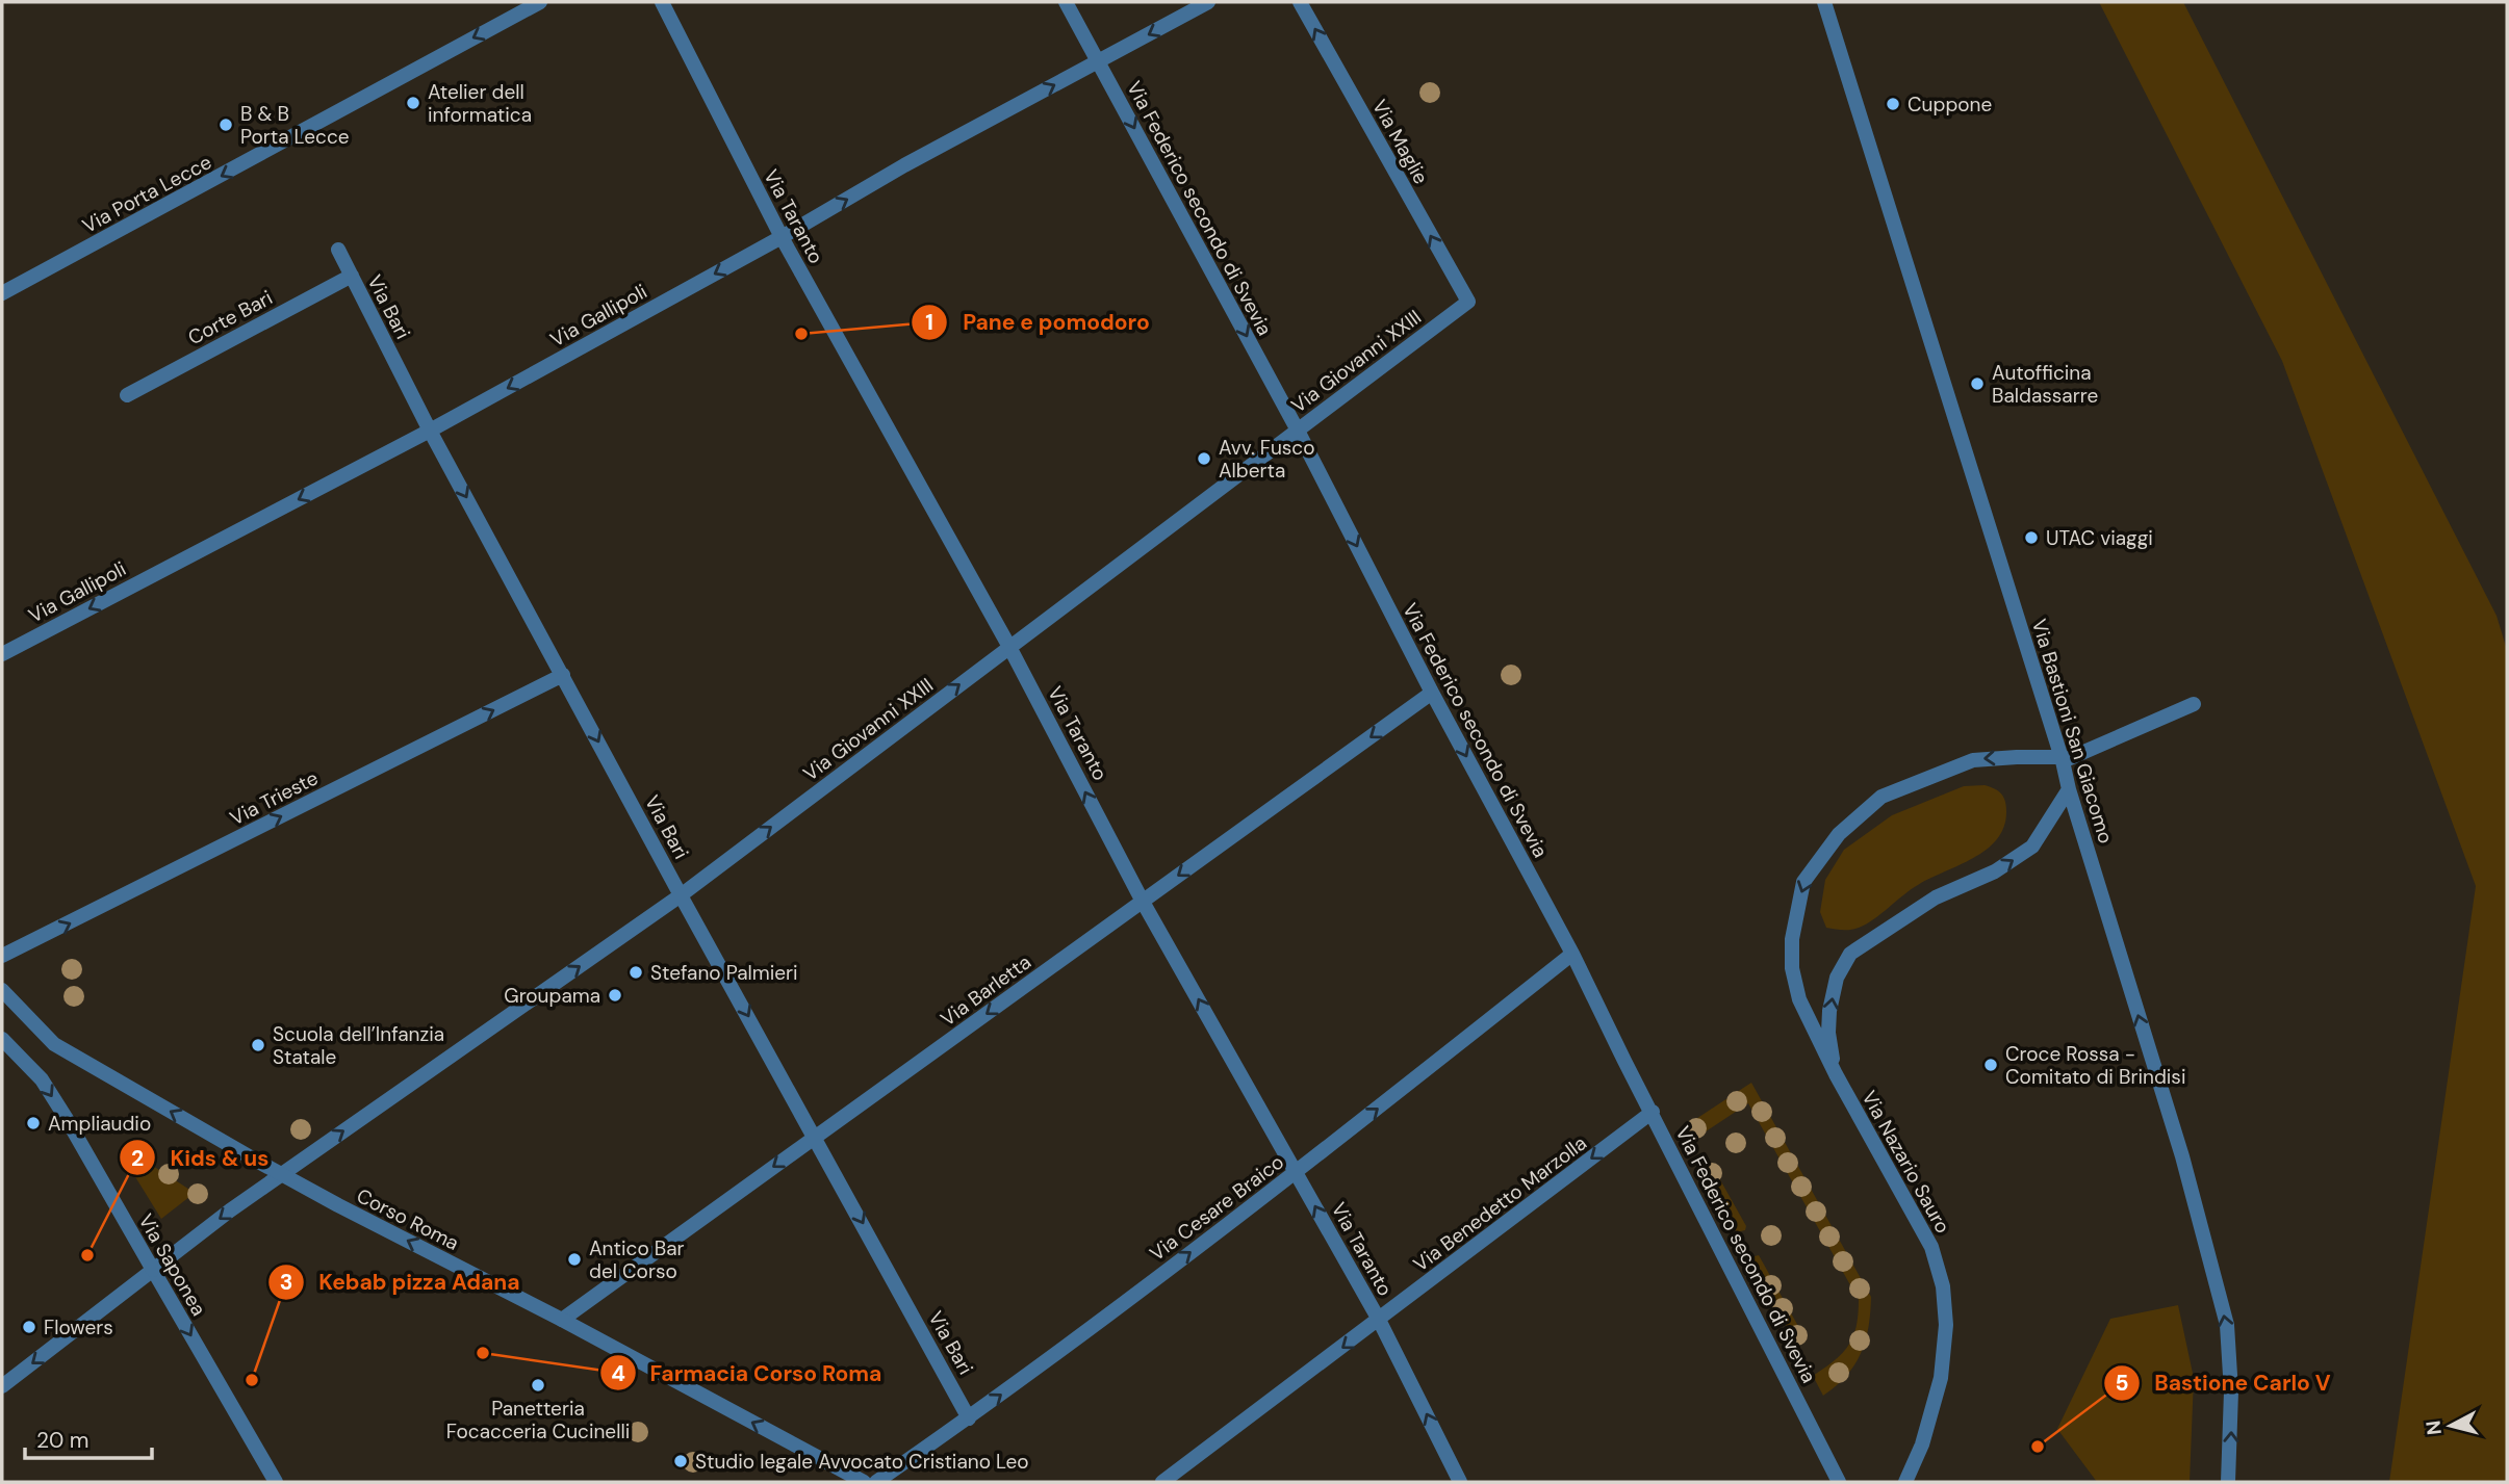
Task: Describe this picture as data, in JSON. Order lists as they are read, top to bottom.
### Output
{
  "streets": {
    "street": [
      "Via Maglie",
      "Via Porta Lecce",
      "Via Federico secondo di Svevia",
      "Via Taranto",
      "Via Bari",
      "Via Gallipoli",
      "Corte Bari",
      "Via Giovanni XXIII",
      "Via Bastioni San Giacomo",
      "Via Trieste",
      "Via Barletta",
      "Via Nazario Sauro",
      "Via Benedetto Marzolla",
      "Via Cesare Braico",
      "Corso Roma",
      "Via Saponea"
    ]
  },
  "crossings": [
    ["Via Maglie", "Via Giovanni XXIII"],
    ["Via Federico secondo di Svevia", "Via Gallipoli"],
    ["Via Federico secondo di Svevia", "Via Giovanni XXIII"],
    ["Via Federico secondo di Svevia", "Via Barletta"],
    ["Via Federico secondo di Svevia", "Via Benedetto Marzolla"],
    ["Via Federico secondo di Svevia", "Via Cesare Braico"],
    ["Via Taranto", "Via Gallipoli"],
    ["Via Taranto", "Via Giovanni XXIII"],
    ["Via Taranto", "Via Barletta"],
    ["Via Taranto", "Via Benedetto Marzolla"],
    ["Via Taranto", "Via Cesare Braico"],
    ["Via Bari", "Via Gallipoli"],
    ["Via Bari", "Corte Bari"],
    ["Via Bari", "Via Giovanni XXIII"],
    ["Via Bari", "Via Trieste"],
    ["Via Bari", "Via Barletta"],
    ["Via Bari", "Via Cesare Braico"],
    ["Via Giovanni XXIII", "Corso Roma"],
    ["Via Giovanni XXIII", "Via Saponea"],
    ["Via Bastioni San Giacomo", "Via Nazario Sauro"],
    ["Via Barletta", "Corso Roma"]
  ],
  "one_way": [
    "Via Maglie",
    "Via Porta Lecce",
    "Via Federico secondo di Svevia",
    "Via Taranto",
    "Via Bari",
    "Via Bastioni San Giacomo",
    "Via Trieste",
    "Via Barletta",
    "Via Benedetto Marzolla",
    "Via Cesare Braico",
    "Corso Roma",
    "Via Saponea"
  ],
  "places": [
    "Atelier dell informatica",
    "Cuppone",
    "B & B Porta Lecce",
    "Pane e pomodoro",
    "Autofficina Baldassarre",
    "Avv. Fusco Alberta",
    "UTAC viaggi",
    "Stefano Palmieri",
    "Groupama",
    "Scuola dell’Infanzia Statale",
    "Croce Rossa - Comitato di Brindisi",
    "Ampliaudio",
    "Kids & us",
    "Antico Bar del Corso",
    "Flowers",
    "Farmacia Corso Roma",
    "Kebab pizza Adana",
    "Panetteria Focacceria Cucinelli",
    "Bastione Carlo V",
    "Studio legale Avvocato Cristiano Leo"
  ],
  "scale_bar": "20 m",
  "north": "left"
}
